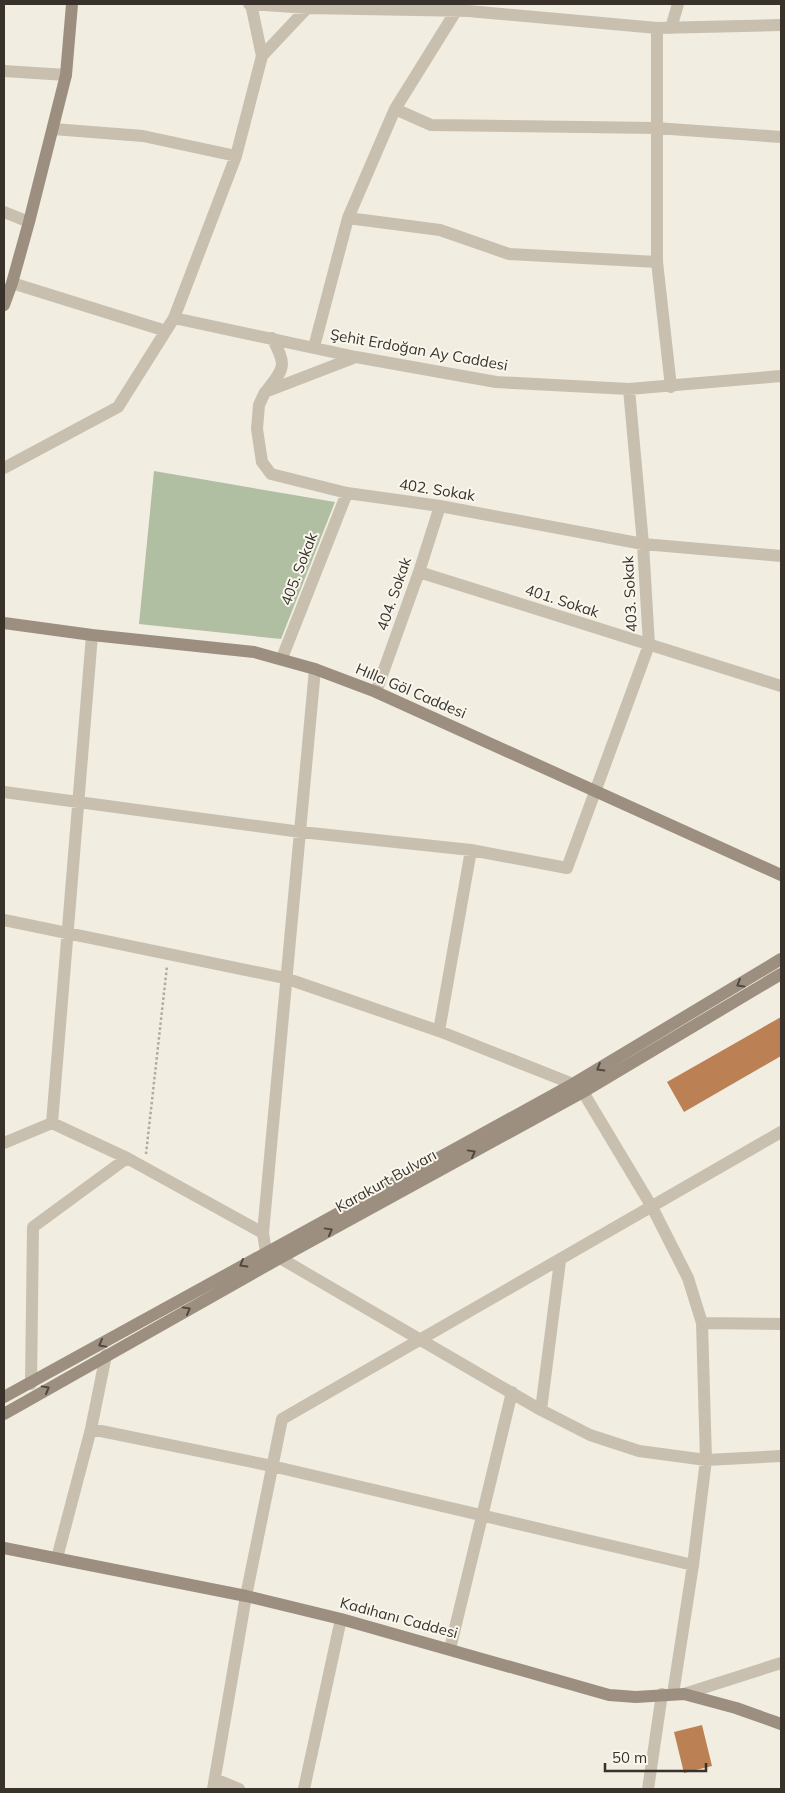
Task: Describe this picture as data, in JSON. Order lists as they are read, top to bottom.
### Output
{
  "streets": {
    "main road": ["Hılla Göl Caddesi", "Karakurt Bulvarı", "Kadıhanı Caddesi"],
    "street": [
      "Şehit Erdoğan Ay Caddesi",
      "402. Sokak",
      "405. Sokak",
      "404. Sokak",
      "403. Sokak",
      "401. Sokak"
    ]
  },
  "crossings": [
    ["Şehit Erdoğan Ay Caddesi", "403. Sokak"],
    ["402. Sokak", "405. Sokak"],
    ["402. Sokak", "404. Sokak"],
    ["402. Sokak", "403. Sokak"],
    ["405. Sokak", "Hılla Göl Caddesi"],
    ["404. Sokak", "401. Sokak"],
    ["404. Sokak", "Hılla Göl Caddesi"],
    ["403. Sokak", "401. Sokak"],
    ["403. Sokak", "Hılla Göl Caddesi"]
  ],
  "scale_bar": "50 m"
}
